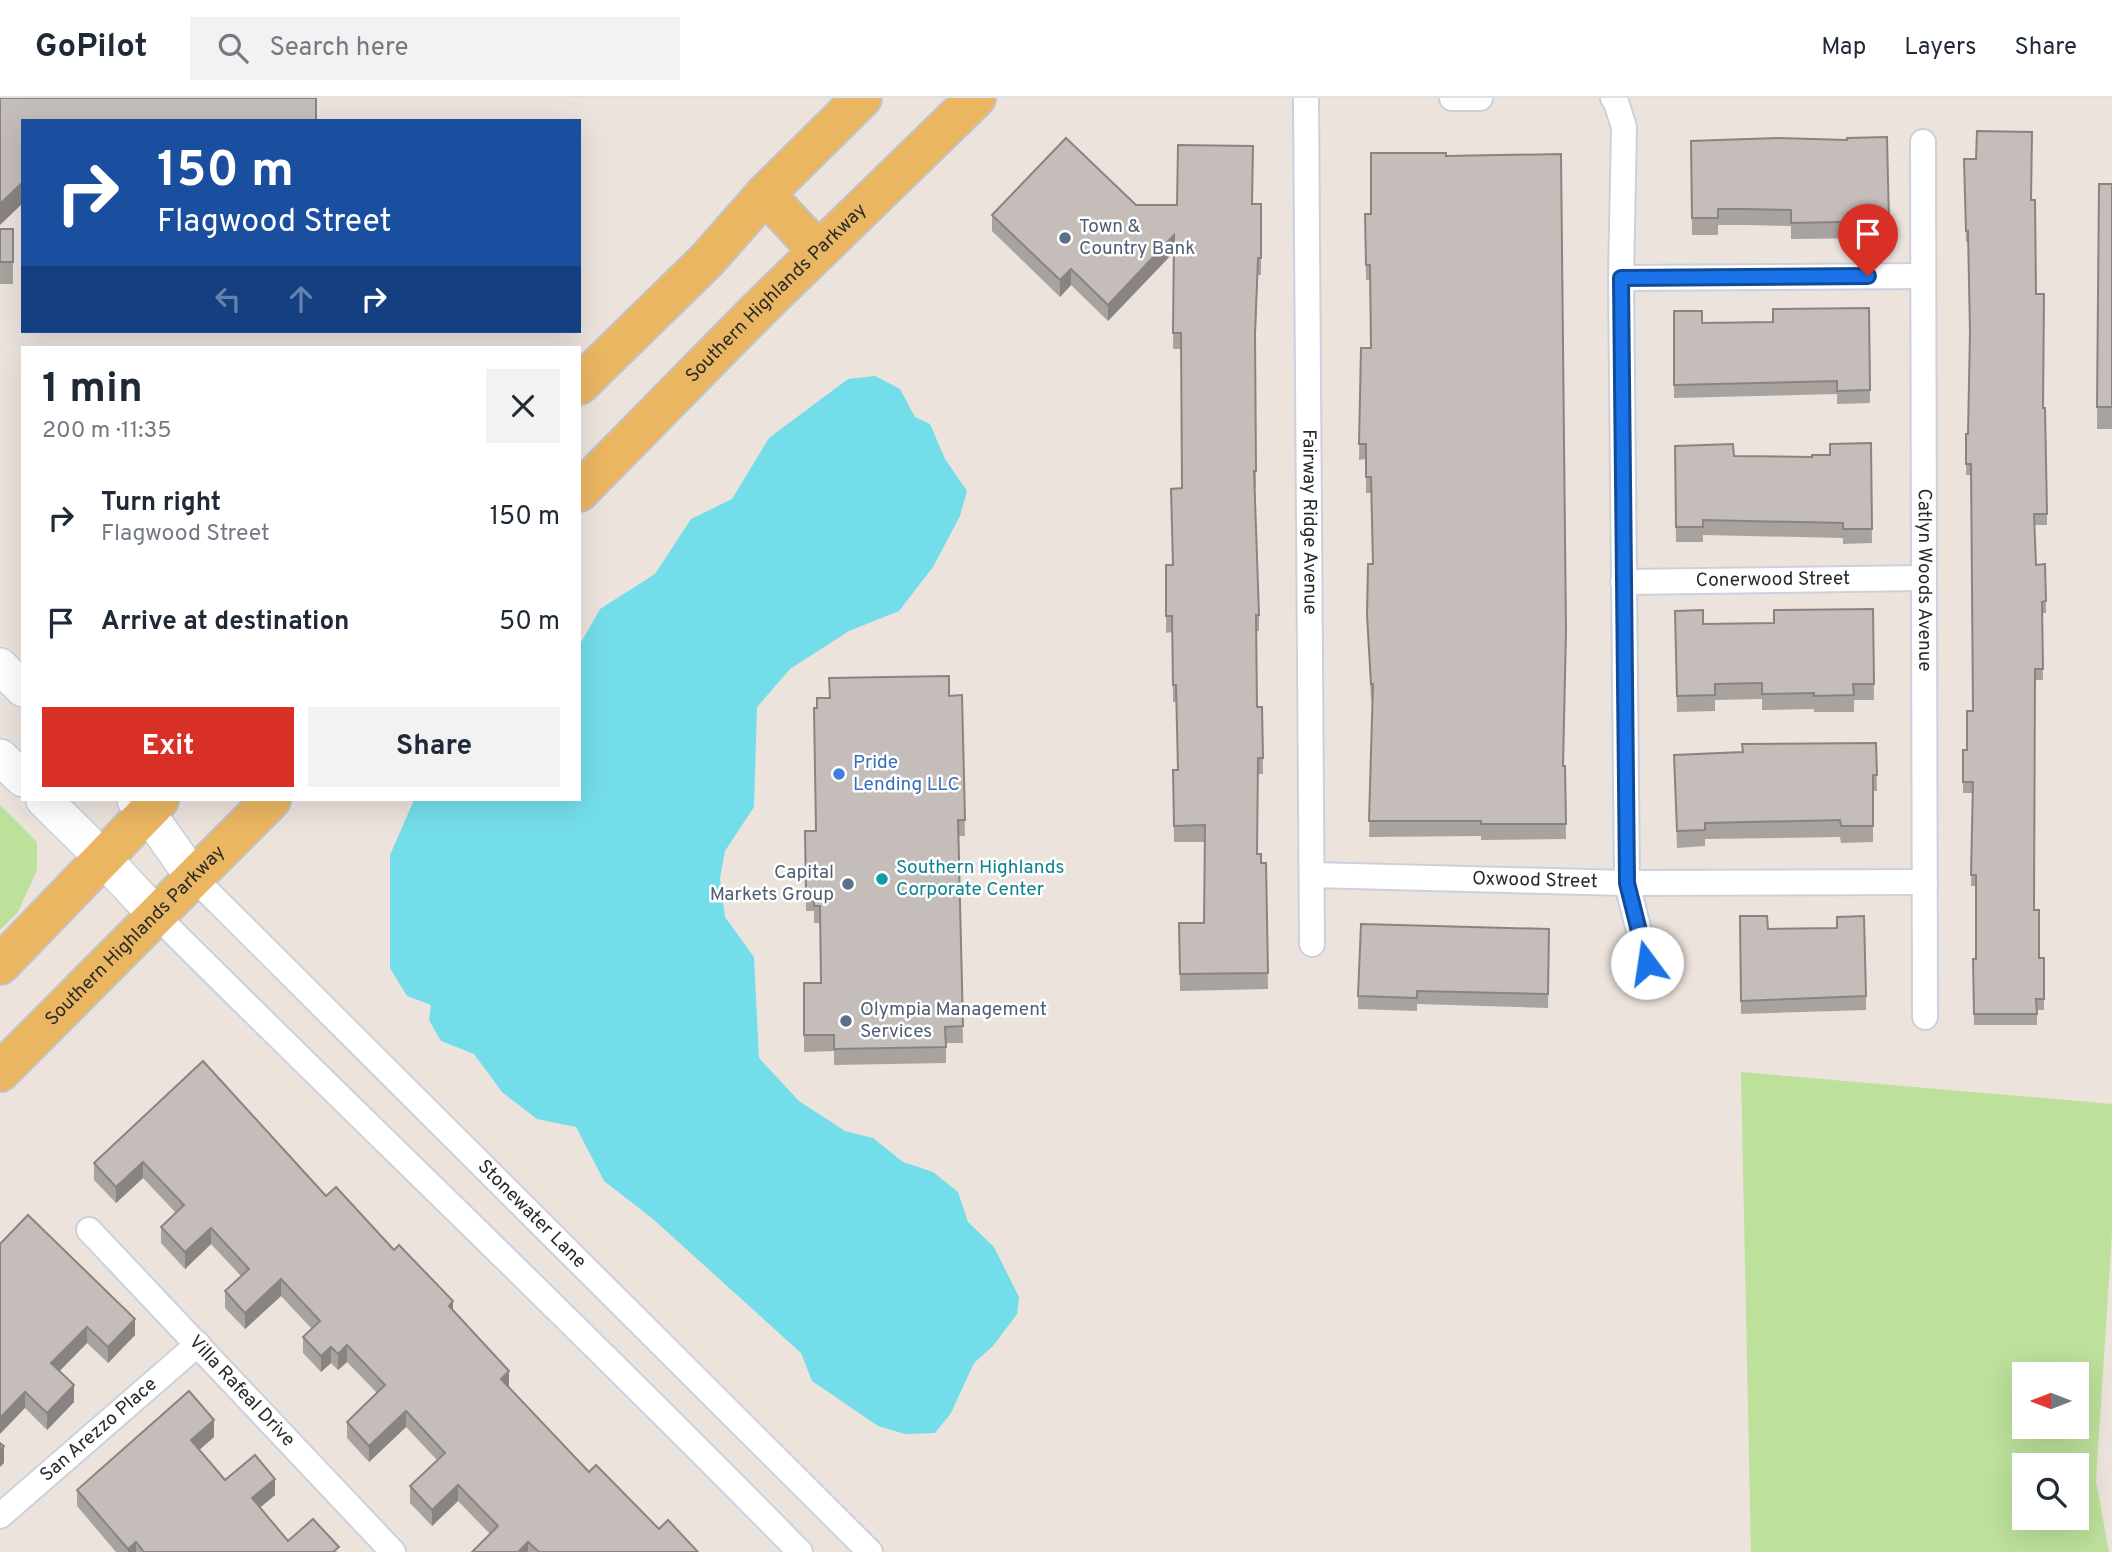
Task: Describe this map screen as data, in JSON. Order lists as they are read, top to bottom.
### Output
{
  "streets": {
    "main road": ["Southern Highlands Parkway"],
    "street": [
      "Fairway Ridge Avenue",
      "Catlyn Woods Avenue",
      "Conerwood Street",
      "Oxwood Street",
      "Stonewater Lane",
      "Villa Rafeal Drive",
      "San Arezzo Place"
    ]
  },
  "crossings": [
    ["Southern Highlands Parkway", "Stonewater Lane"],
    ["Fairway Ridge Avenue", "Oxwood Street"],
    ["Catlyn Woods Avenue", "Conerwood Street"],
    ["Catlyn Woods Avenue", "Oxwood Street"],
    ["Villa Rafeal Drive", "San Arezzo Place"]
  ],
  "places": [
    "Town & Country Bank",
    "Pride Lending LLC",
    "Southern Highlands Corporate Center",
    "Capital Markets Group",
    "Olympia Management Services"
  ],
  "north": "left",
  "page": {
    "header": "GoPilot",
    "search": "Search here",
    "nav": ["Map", "Layers", "Share"],
    "turn": ["150 m", "Flagwood Street"],
    "heading": ["1 min", "200 m · 11:35"],
    "list": [
      {
        "name": "Turn right",
        "note": "Flagwood Street",
        "value": "150 m"
      },
      {
        "name": "Arrive at destination",
        "value": "50 m"
      }
    ],
    "buttons": ["Exit", "Share"]
  }
}
